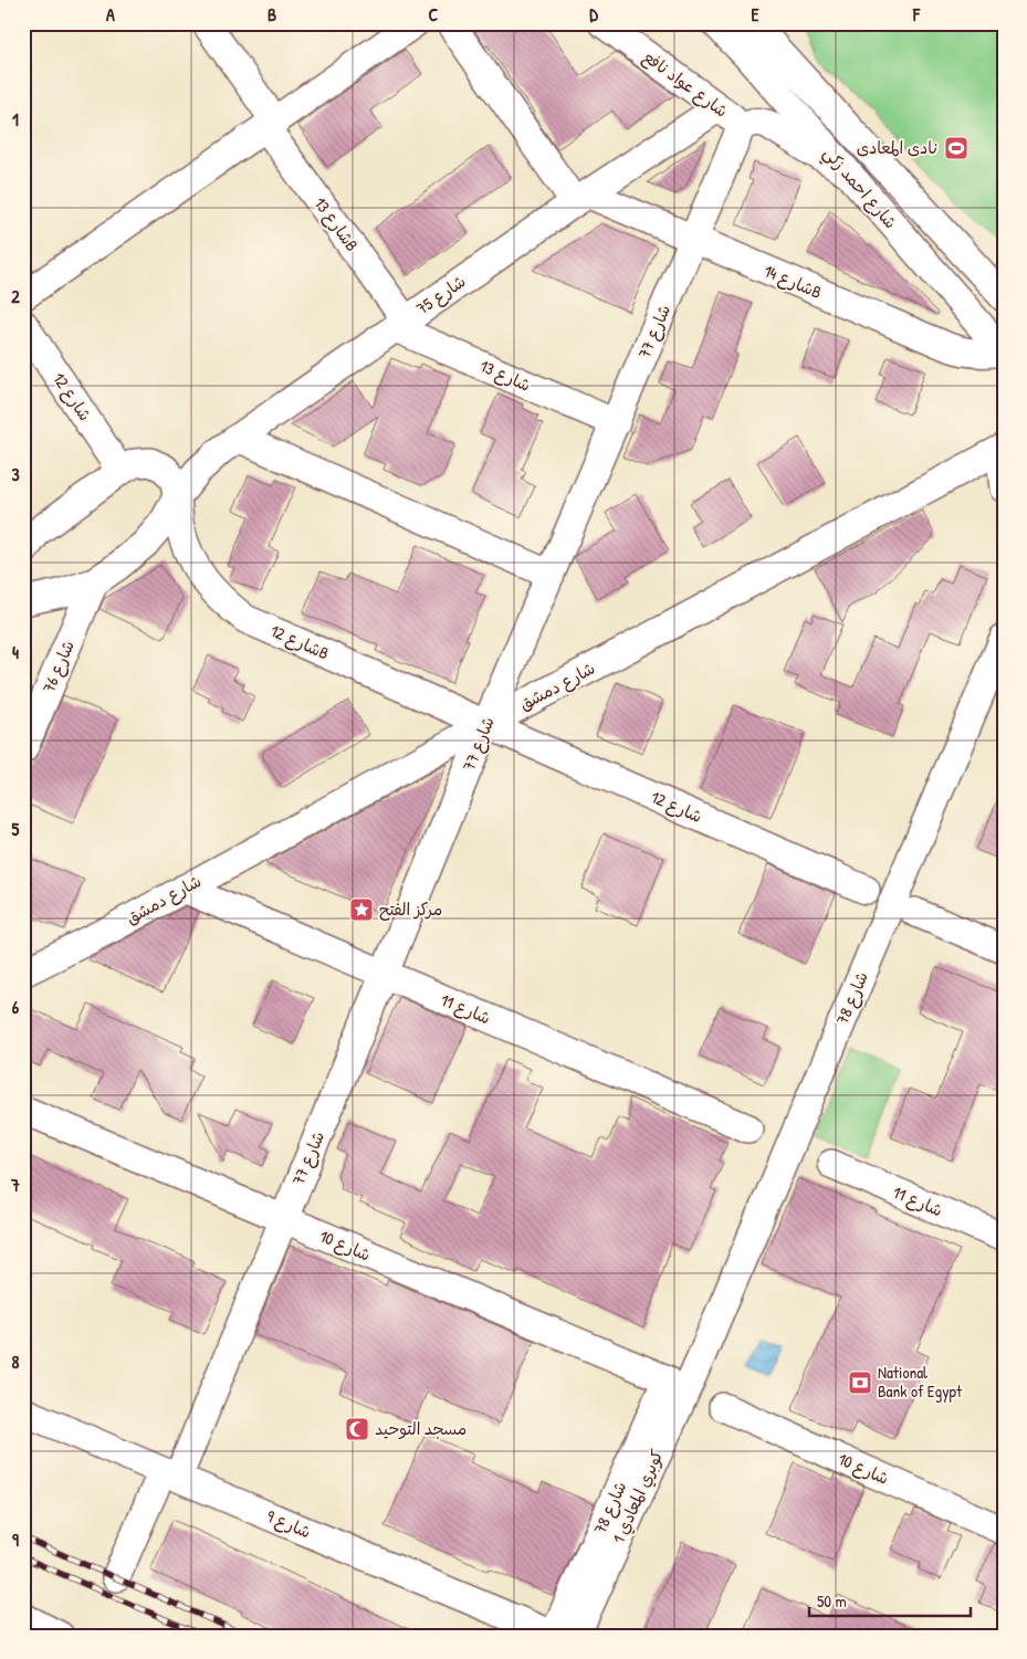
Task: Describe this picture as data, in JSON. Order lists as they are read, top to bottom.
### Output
{
  "streets": {
    "street": [
      "شارع عواد نافع",
      "شارع احمد زكي",
      "شارع 13B",
      "شارع 14B",
      "شارع 75",
      "شارع 77",
      "شارع 13",
      "شارع 12",
      "شارع 12B",
      "شارع 76",
      "شارع دمشق",
      "شارع 78",
      "شارع 11",
      "شارع 10",
      "كوبري المعادي 1",
      "شارع 9"
    ]
  },
  "crossings": [
    ["شارع عواد نافع", "شارع 75"],
    ["شارع عواد نافع", "شارع 77"],
    ["شارع احمد زكي", "شارع 14B"],
    ["شارع 13B", "شارع 75"],
    ["شارع 13B", "شارع 13"],
    ["شارع 14B", "شارع 75"],
    ["شارع 14B", "شارع 77"],
    ["شارع 75", "شارع 13"],
    ["شارع 75", "شارع 12B"],
    ["شارع 75", "شارع 76"],
    ["شارع 77", "شارع 13"],
    ["شارع 77", "شارع 12"],
    ["شارع 77", "شارع 12B"],
    ["شارع 77", "شارع دمشق"],
    ["شارع 77", "شارع 11"],
    ["شارع 77", "شارع 10"],
    ["شارع 77", "شارع 9"],
    ["شارع 12", "شارع 12B"],
    ["شارع 12", "شارع دمشق"],
    ["شارع 12B", "شارع دمشق"],
    ["شارع دمشق", "شارع 11"],
    ["شارع 78", "شارع 10"],
    ["شارع 78", "كوبري المعادي 1"],
    ["شارع 78", "شارع 9"],
    ["كوبري المعادي 1", "شارع 9"]
  ],
  "places": {
    "sports": ["نادى المعادى"],
    "place": ["مركز الفتح"],
    "bank": ["National Bank of Egypt"],
    "mosque": ["مسجد التوحيد"]
  },
  "scale_bar": "50 m",
  "grid": {
    "columns": [
      "A",
      "B",
      "C",
      "D",
      "E",
      "F"
    ],
    "rows": [
      "1",
      "2",
      "3",
      "4",
      "5",
      "6",
      "7",
      "8",
      "9"
    ]
  }
}
